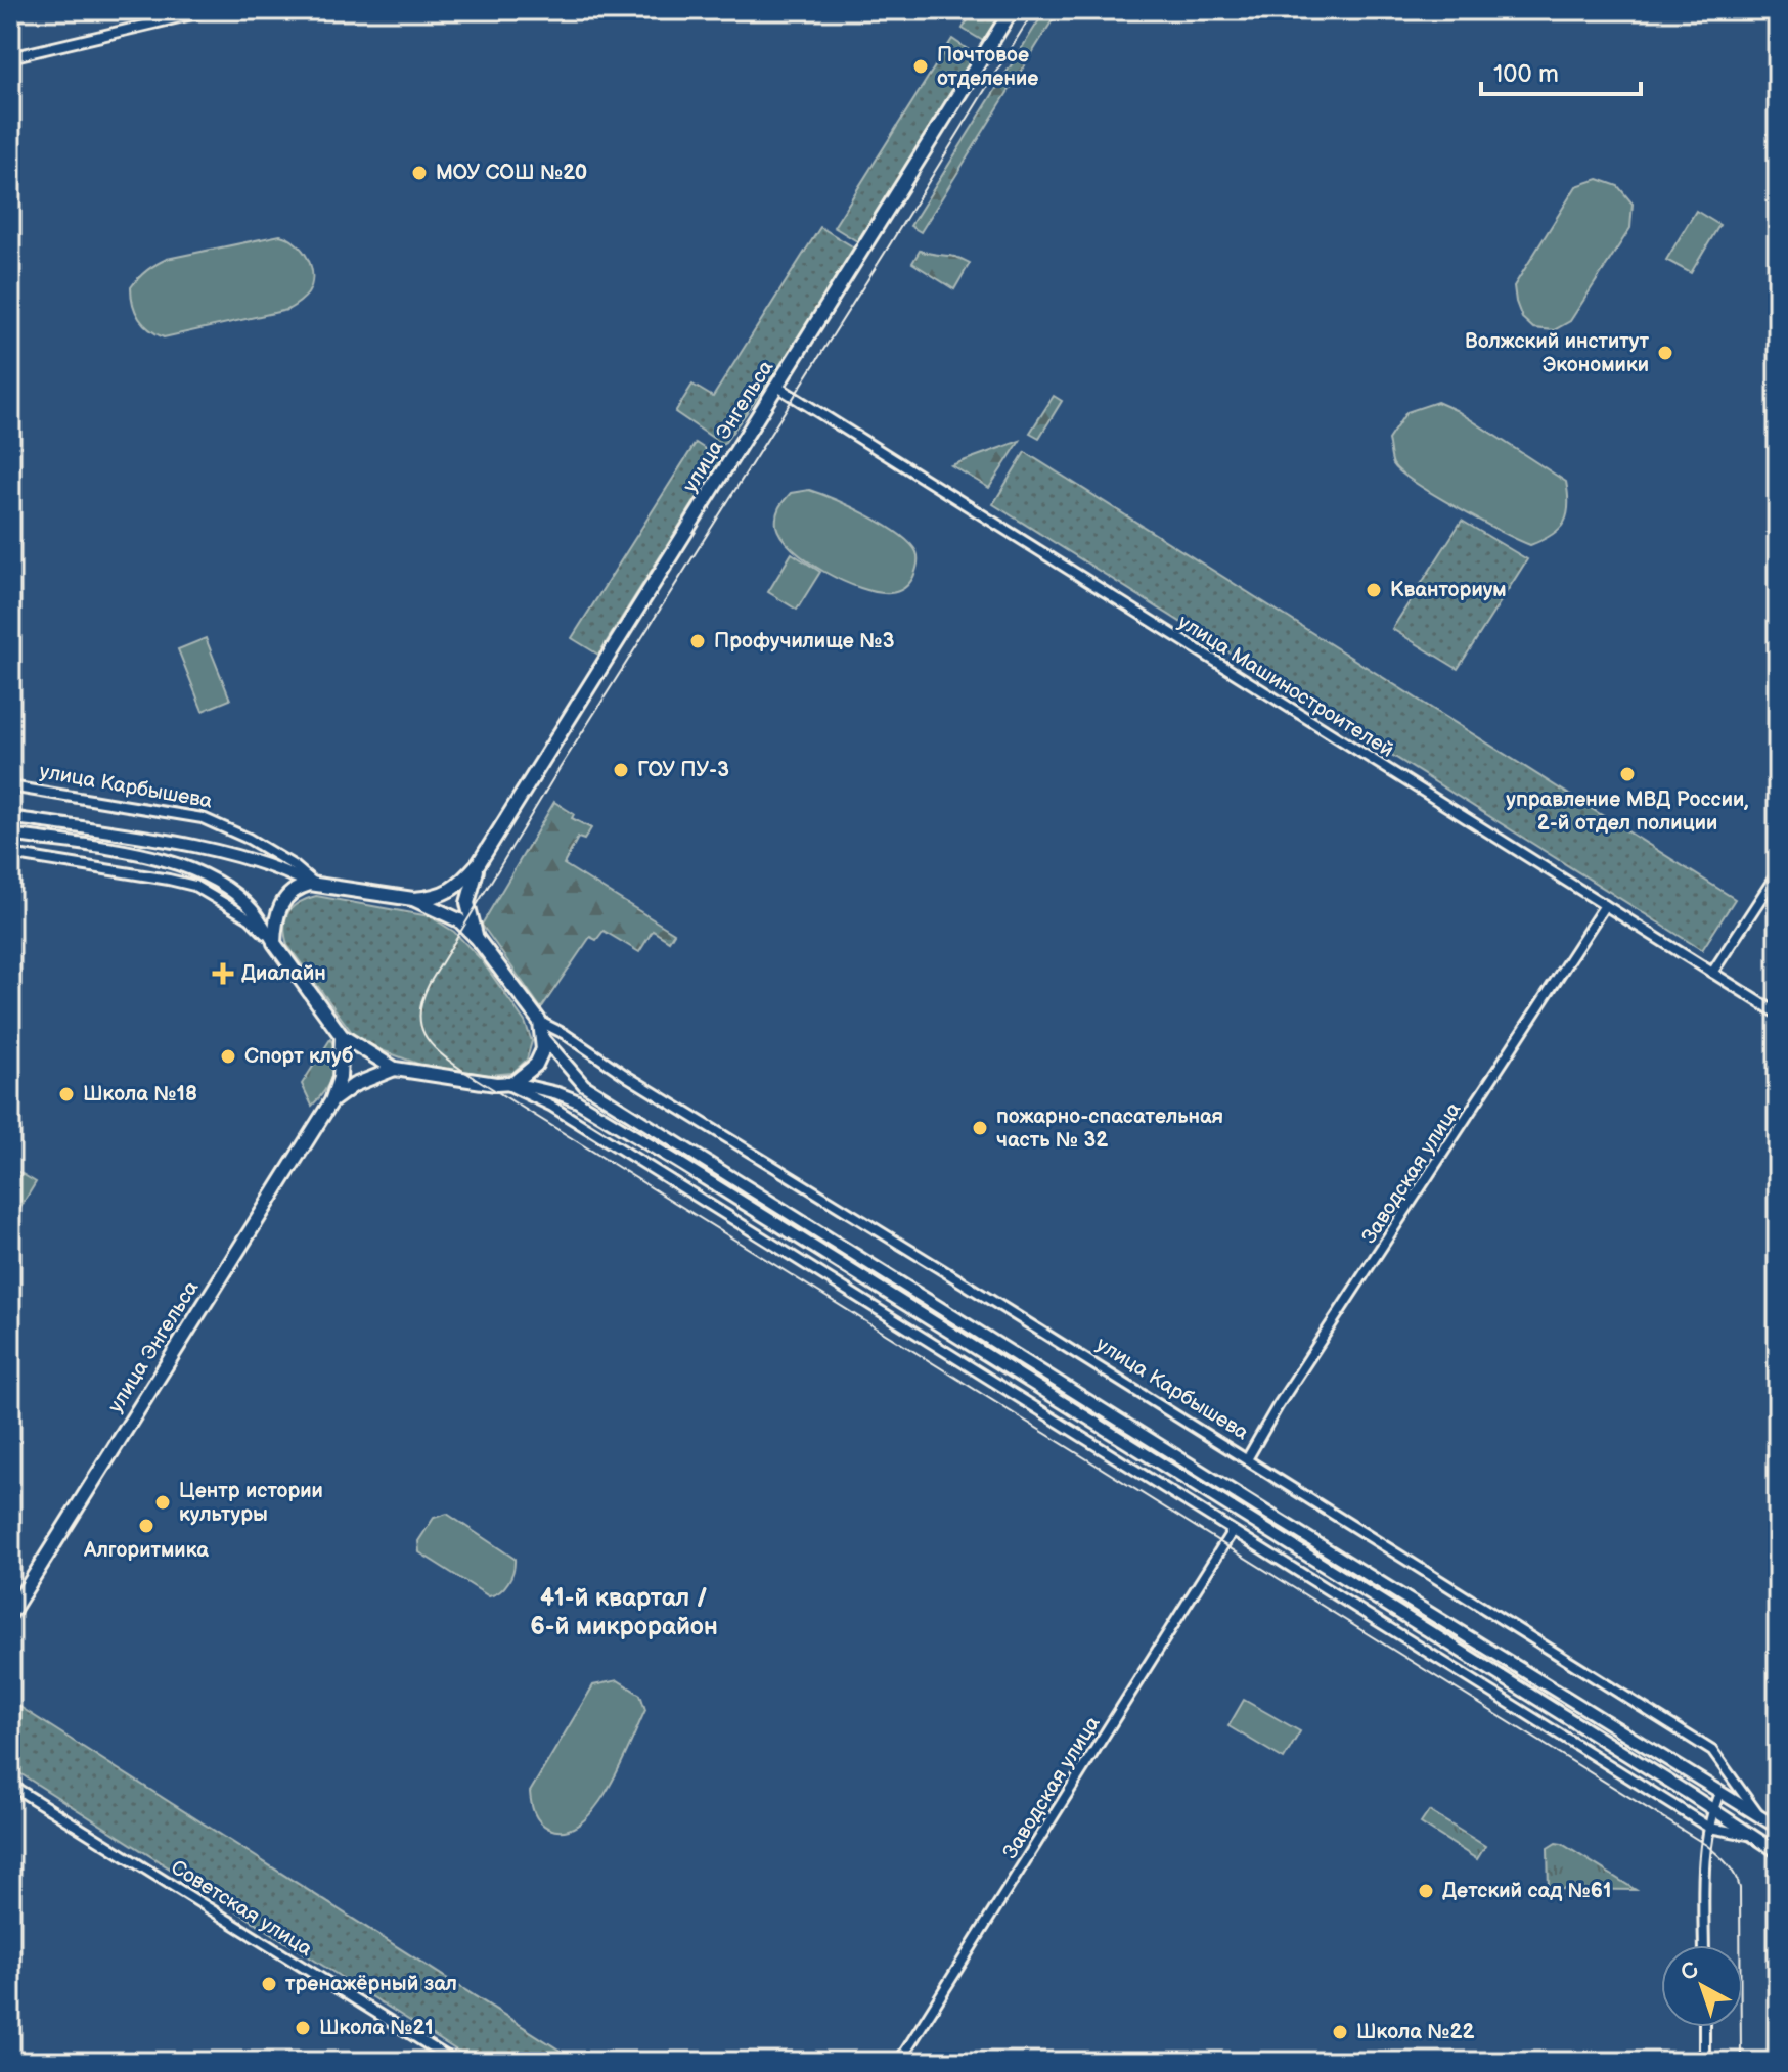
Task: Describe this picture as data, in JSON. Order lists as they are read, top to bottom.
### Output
{
  "streets": {
    "main road": ["улица Энгельса", "улица Карбышева"],
    "street": ["улица Машиностроителей", "Заводская улица", "Советская улица"]
  },
  "crossings": [
    ["улица Энгельса", "улица Машиностроителей"],
    ["улица Энгельса", "улица Карбышева"],
    ["улица Машиностроителей", "Заводская улица"],
    ["улица Карбышева", "Заводская улица"]
  ],
  "districts": ["41-й квартал / 6-й микрорайон"],
  "places": {
    "other": [
      "Почтовое отделение",
      "МОУ СОШ №20",
      "Волжский институт Экономики",
      "Кванториум",
      "Профучилище №3",
      "ГОУ ПУ-3",
      "управление МВД России, 2-й отдел полиции",
      "Спорт клуб",
      "Школа №18",
      "пожарно-спасательная часть № 32",
      "Центр истории культуры",
      "Алгоритмика",
      "Детский сад №61",
      "тренажёрный зал",
      "Школа №21",
      "Школа №22"
    ],
    "health": ["Диалайн"]
  },
  "scale_bar": "100 m",
  "north": "top left"
}
